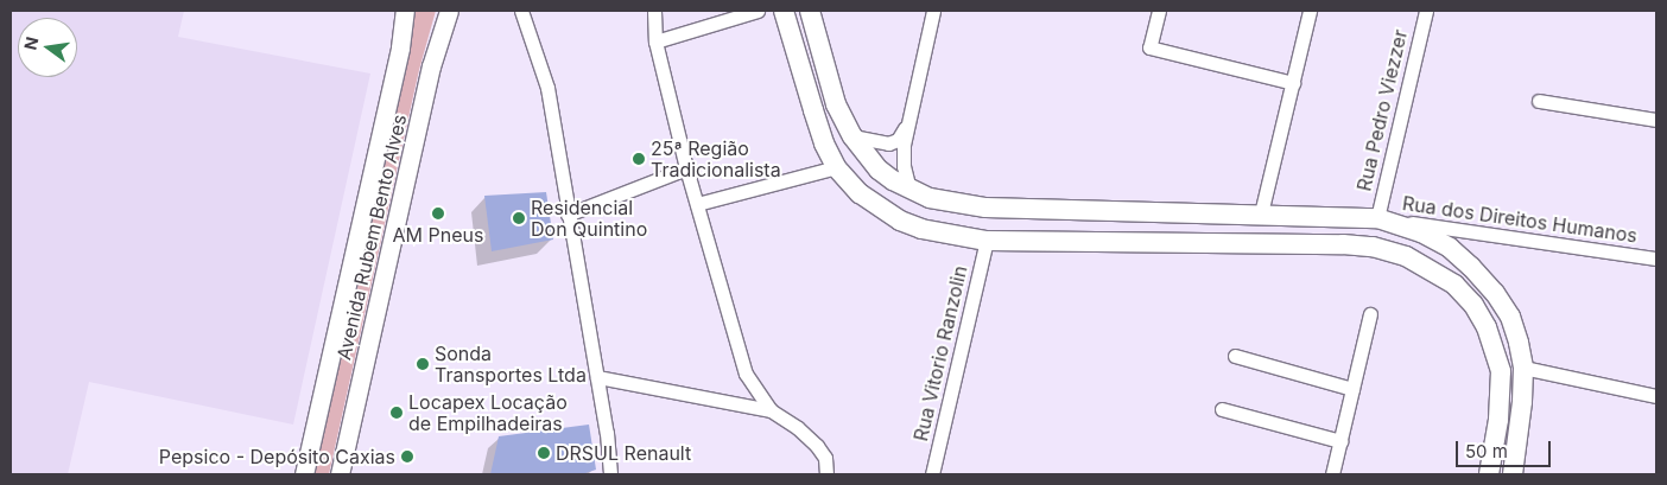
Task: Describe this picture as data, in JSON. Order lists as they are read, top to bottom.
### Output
{
  "streets": {
    "main road": ["Avenida Rubem Bento Alves"],
    "street": ["Rua Pedro Viezzer", "Rua dos Direitos Humanos", "Rua Vitorio Ranzolin"]
  },
  "crossings": [
    ["Rua Pedro Viezzer", "Rua dos Direitos Humanos"]
  ],
  "places": [
    "25ª Região Tradicionalista",
    "AM Pneus",
    "Residencial Don Quintino",
    "Sonda Transportes Ltda",
    "Locapex Locação de Empilhadeiras",
    "DRSUL Renault",
    "Pepsico - Depósito Caxias"
  ],
  "scale_bar": "50 m",
  "north": "left"
}
